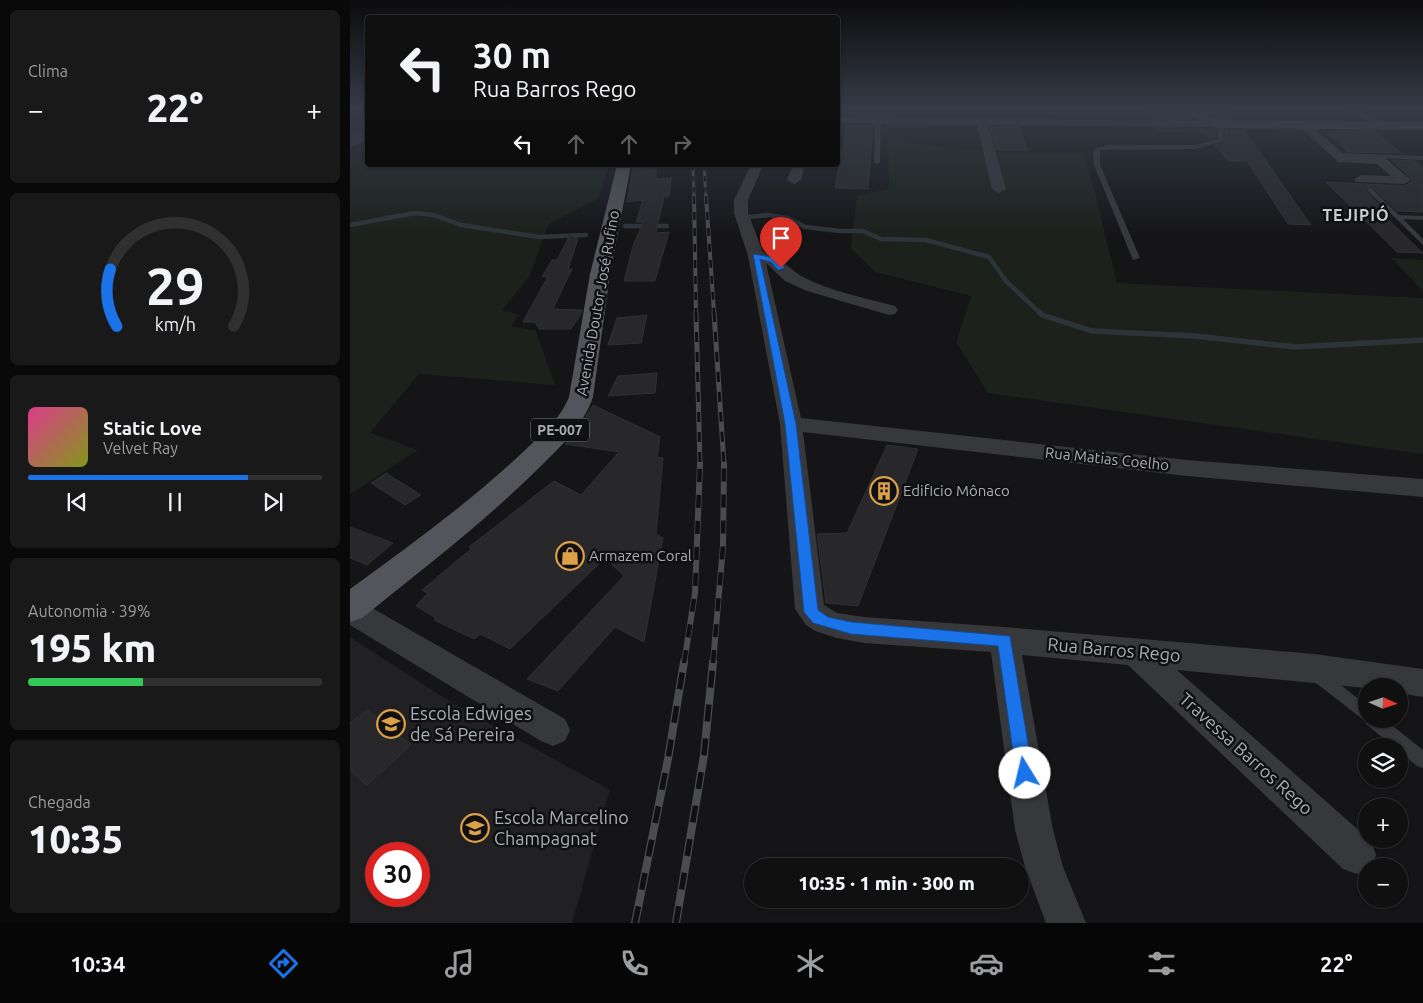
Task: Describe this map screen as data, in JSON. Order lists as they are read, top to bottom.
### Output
{
  "streets": {
    "main road": ["Avenida Doutor José Rufino", "PE-007"],
    "street": ["Rua Matias Coelho", "Rua Barros Rego", "Travessa Barros Rego"]
  },
  "crossings": [
    ["Rua Matias Coelho", "Rua Barros Rego"],
    ["Rua Barros Rego", "Travessa Barros Rego"]
  ],
  "districts": ["TEJIPIÓ"],
  "places": {
    "building": ["Edificio Mônaco"],
    "shop": ["Armazem Coral"],
    "school or university": ["Escola Edwiges de Sá Pereira", "Escola Marcelino Champagnat"]
  },
  "north": "right",
  "page": {
    "tile": [
      "Clima",
      ["Autonomia · 39%", "195 km"],
      ["Chegada", "10:35"]
    ],
    "turn": ["30 m", "Rua Barros Rego"],
    "heat": ["−", "22°", "+"],
    "song": ["Static Love", "Velvet Ray"],
    "map_buttons": ["+", "−"],
    "limit": "30",
    "trip": "10:35 · 1 min · 300 m",
    "tabs": ["10:34", "22°"],
    "gauge": ["29", "km/h"]
  }
}
